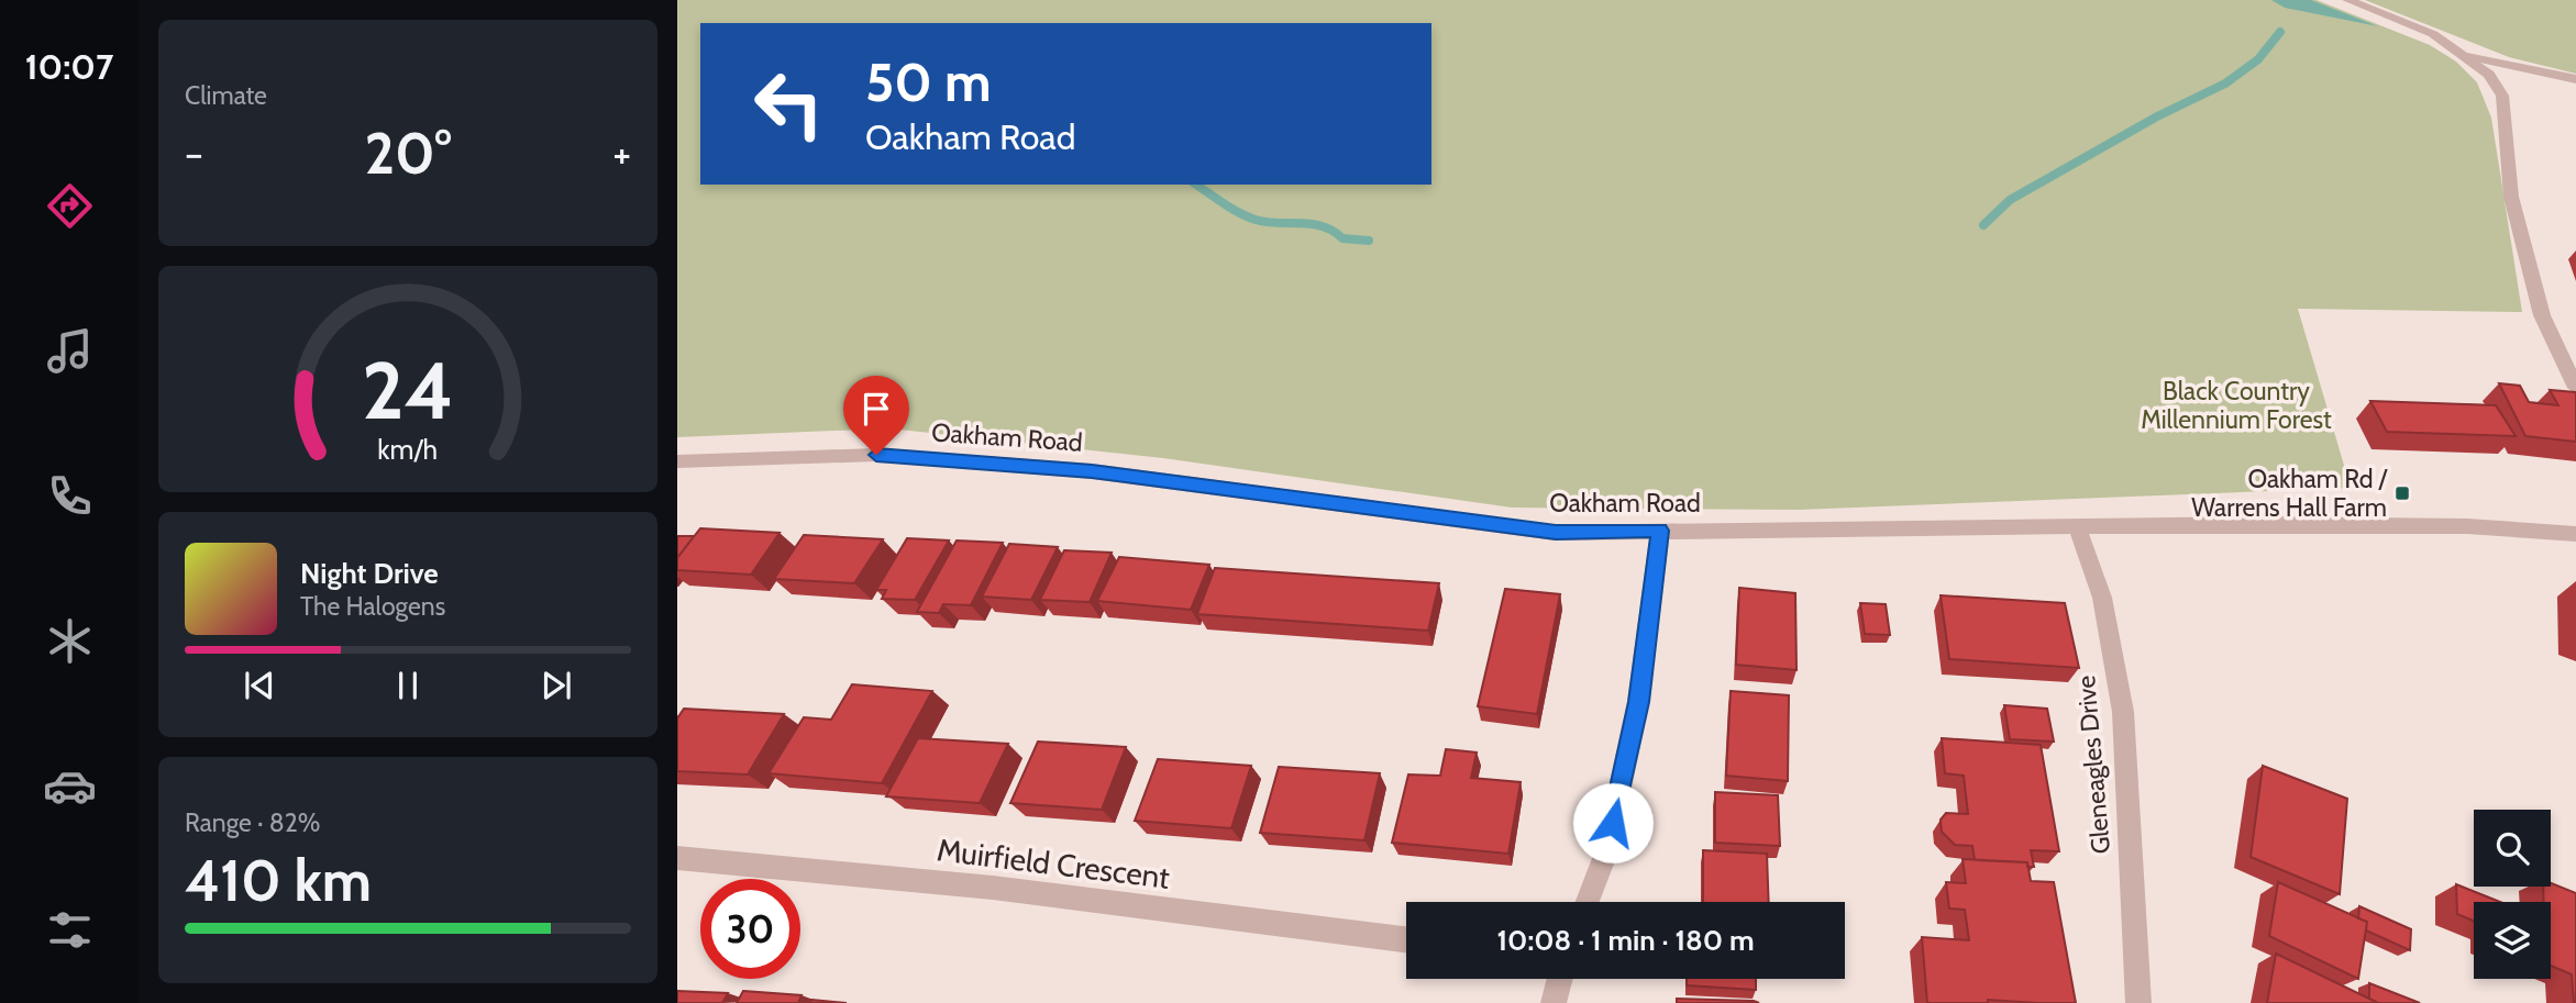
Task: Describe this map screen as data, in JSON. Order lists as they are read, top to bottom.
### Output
{
  "streets": {
    "street": ["Oakham Road", "Gleneagles Drive", "Muirfield Crescent"]
  },
  "crossings": [
    ["Oakham Road", "Gleneagles Drive"]
  ],
  "parks": ["Black Country Millennium Forest"],
  "places": {
    "transit": ["Oakham Rd / Warrens Hall Farm"]
  },
  "page": {
    "tabs": "10:07",
    "tile": [
      "Climate",
      ["Range · 82%", "410 km"]
    ],
    "turn": ["50 m", "Oakham Road"],
    "heat": ["−", "20°", "+"],
    "song": ["Night Drive", "The Halogens"],
    "limit": "30",
    "trip": "10:08 · 1 min · 180 m",
    "gauge": ["24", "km/h"]
  }
}
